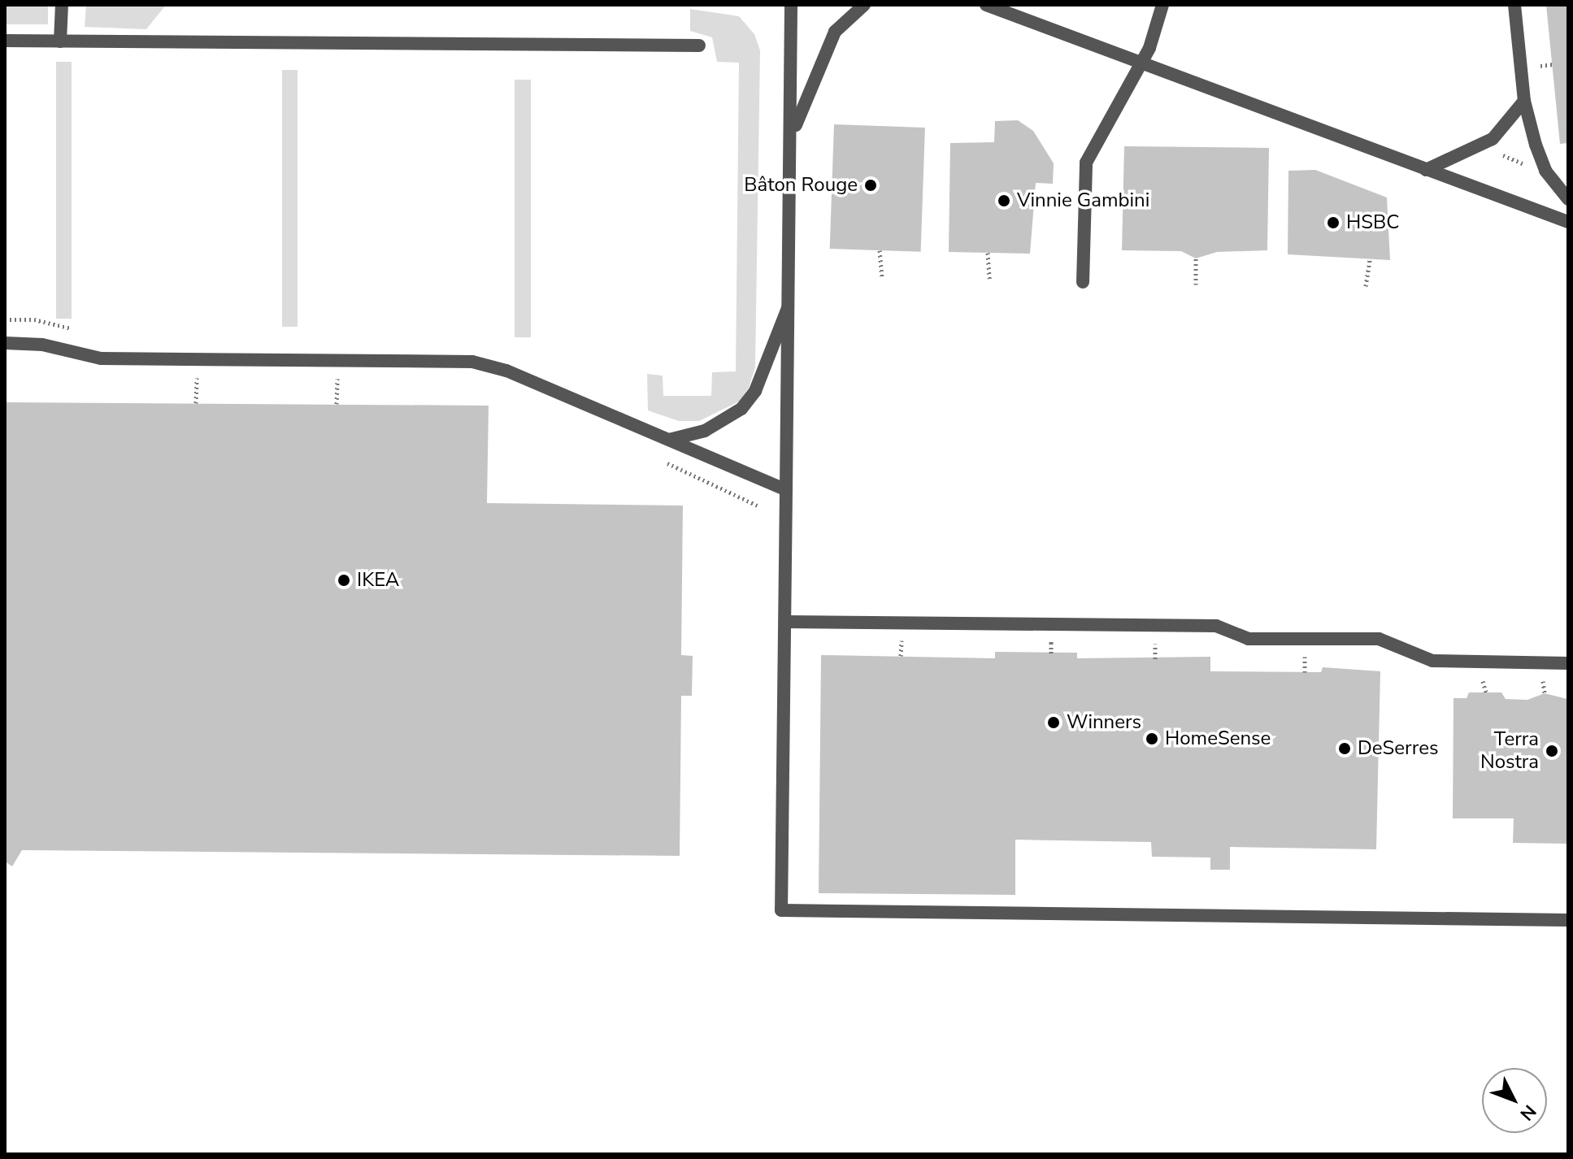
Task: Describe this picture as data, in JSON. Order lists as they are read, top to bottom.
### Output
{
  "places": [
    "Bâton Rouge",
    "Vinnie Gambini",
    "HSBC",
    "IKEA",
    "Winners",
    "HomeSense",
    "DeSerres",
    "Terra Nostra"
  ],
  "north": "bottom right"
}
